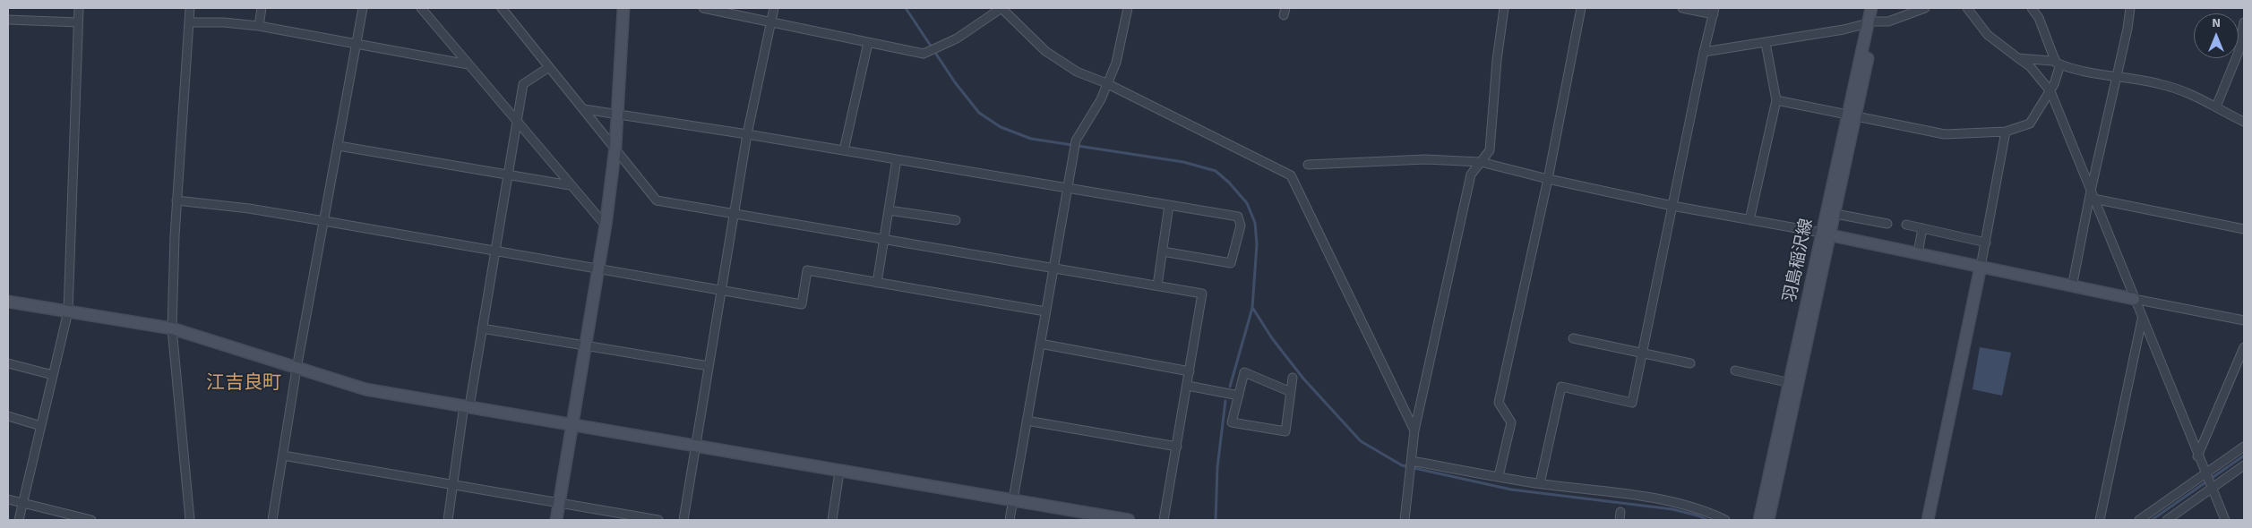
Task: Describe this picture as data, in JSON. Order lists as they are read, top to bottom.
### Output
{
  "streets": {
    "street": ["羽島稲沢線"]
  },
  "districts": ["江吉良町"],
  "north": "top"
}
